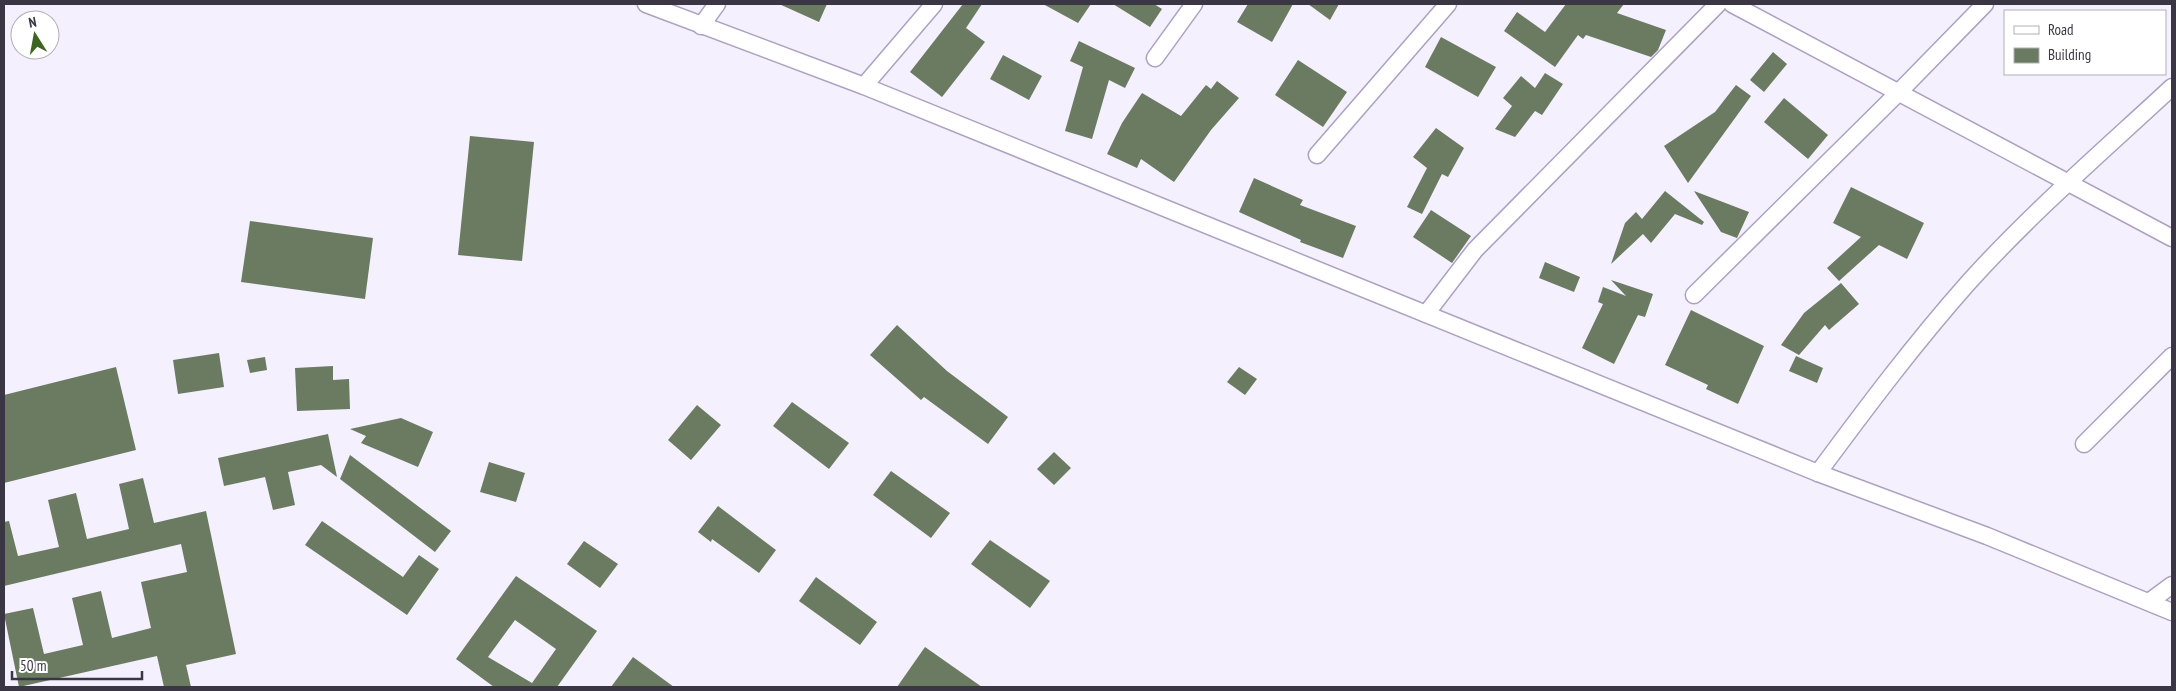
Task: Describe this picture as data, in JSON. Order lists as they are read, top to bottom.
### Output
{
  "legend": ["Road", "Building"],
  "scale_bar": "50 m",
  "north": "top"
}
